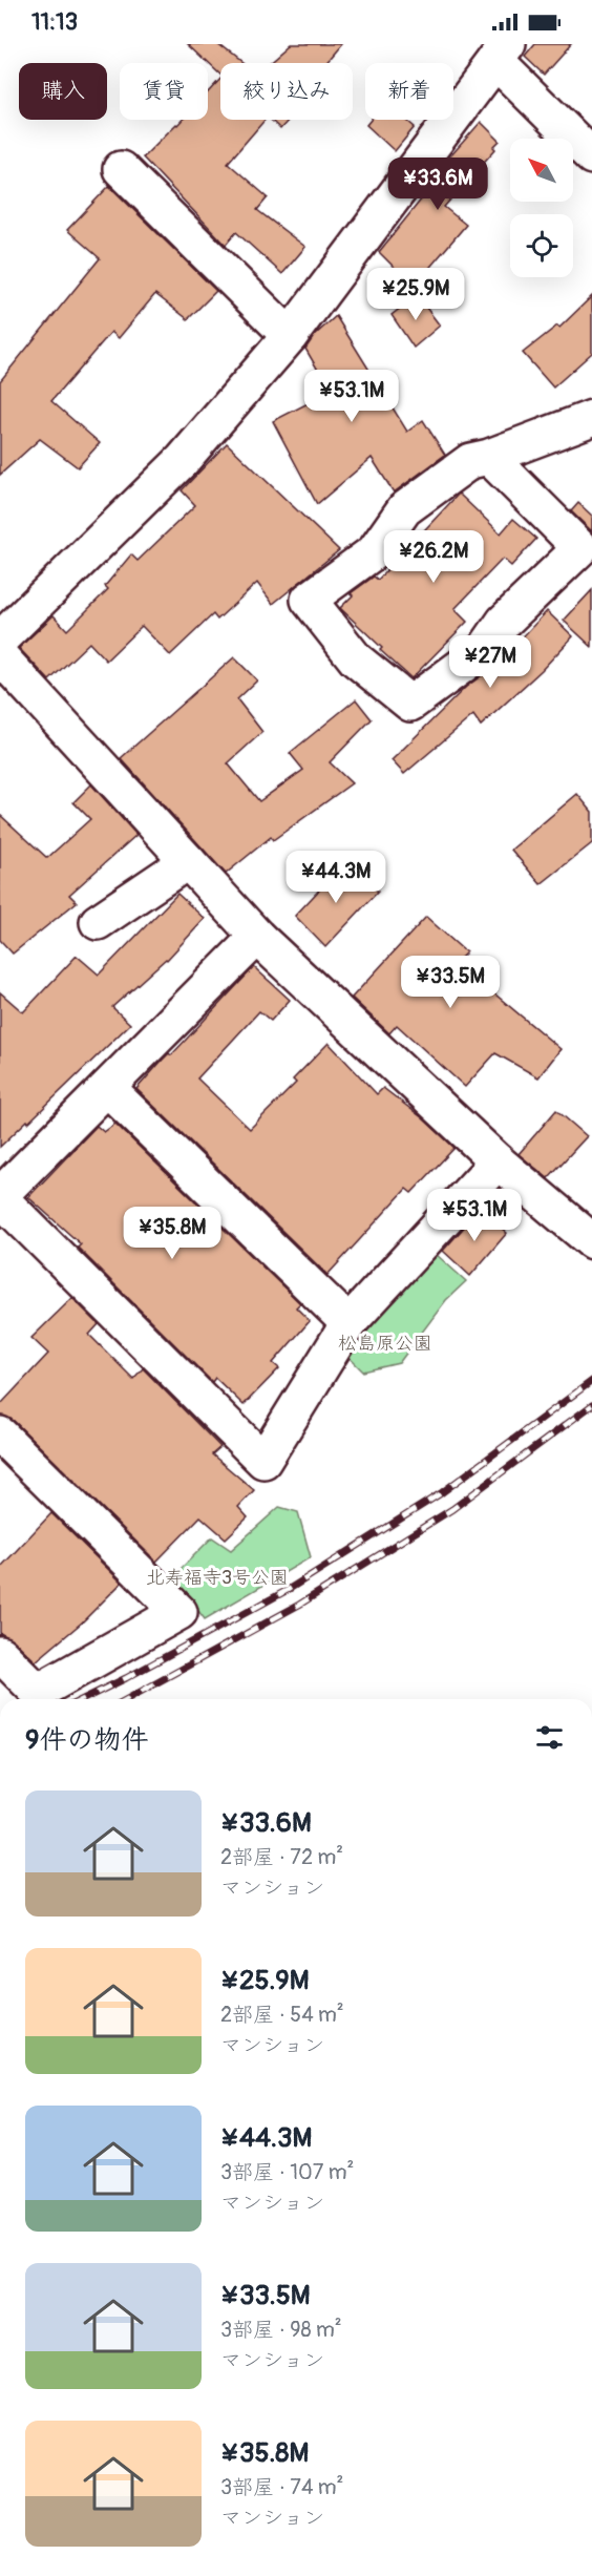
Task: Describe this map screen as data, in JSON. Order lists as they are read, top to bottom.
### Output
{
  "parks": ["松島原公園", "北寿福寺3号公園"],
  "north": "top left",
  "page": {
    "status": "11:13",
    "chip": [
      "購入",
      "賃貸",
      "絞り込み",
      "新着"
    ],
    "price": [
      "¥33.6M",
      "¥25.9M",
      "¥53.1M",
      "¥26.2M",
      "¥27M",
      "¥44.3M",
      "¥33.5M",
      "¥53.1M",
      "¥35.8M"
    ],
    "heading": "9件の物件",
    "list": [
      {
        "name": "¥33.6M",
        "note": "2部屋 · 72 m² · マンション"
      },
      {
        "name": "¥25.9M",
        "note": "2部屋 · 54 m² · マンション"
      },
      {
        "name": "¥44.3M",
        "note": "3部屋 · 107 m² · マンション"
      },
      {
        "name": "¥33.5M",
        "note": "3部屋 · 98 m² · マンション"
      },
      {
        "name": "¥35.8M",
        "note": "3部屋 · 74 m² · マンション"
      }
    ]
  }
}
